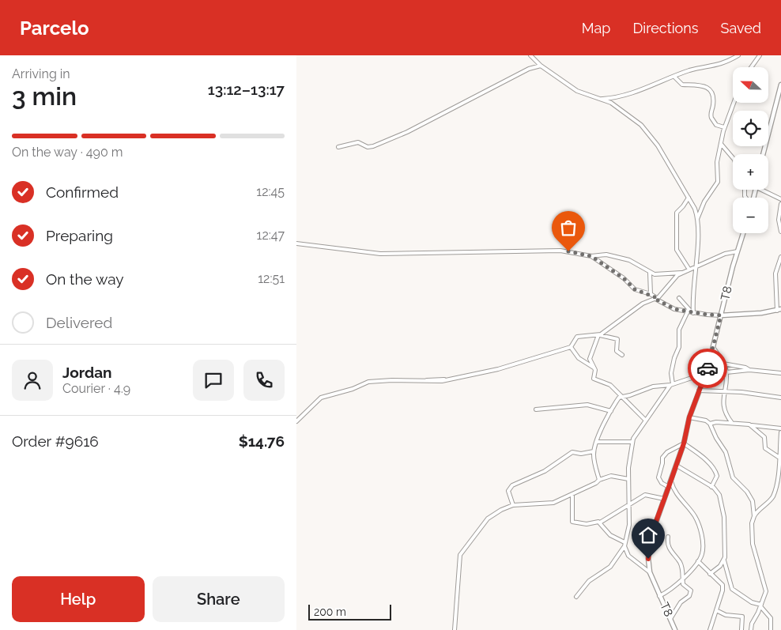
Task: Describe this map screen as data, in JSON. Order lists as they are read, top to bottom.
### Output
{
  "streets": {
    "street": ["T8"]
  },
  "scale_bar": "200 m",
  "north": "left",
  "page": {
    "header": "Parcelo",
    "nav": ["Map", "Directions", "Saved"],
    "heading": ["3 min", "Arriving in", "13:12–13:17"],
    "panel": [
      "Jordan",
      "Courier · 4.9",
      "Order #9616",
      "$14.76"
    ],
    "map_buttons": ["+", "−"],
    "bar": "On the way · 490 m",
    "list": [
      ["Confirmed", "12:45"],
      ["Preparing", "12:47"],
      ["On the way", "12:51"],
      "Delivered"
    ],
    "buttons": ["Help", "Share"],
    "scale": "200 m"
  }
}
